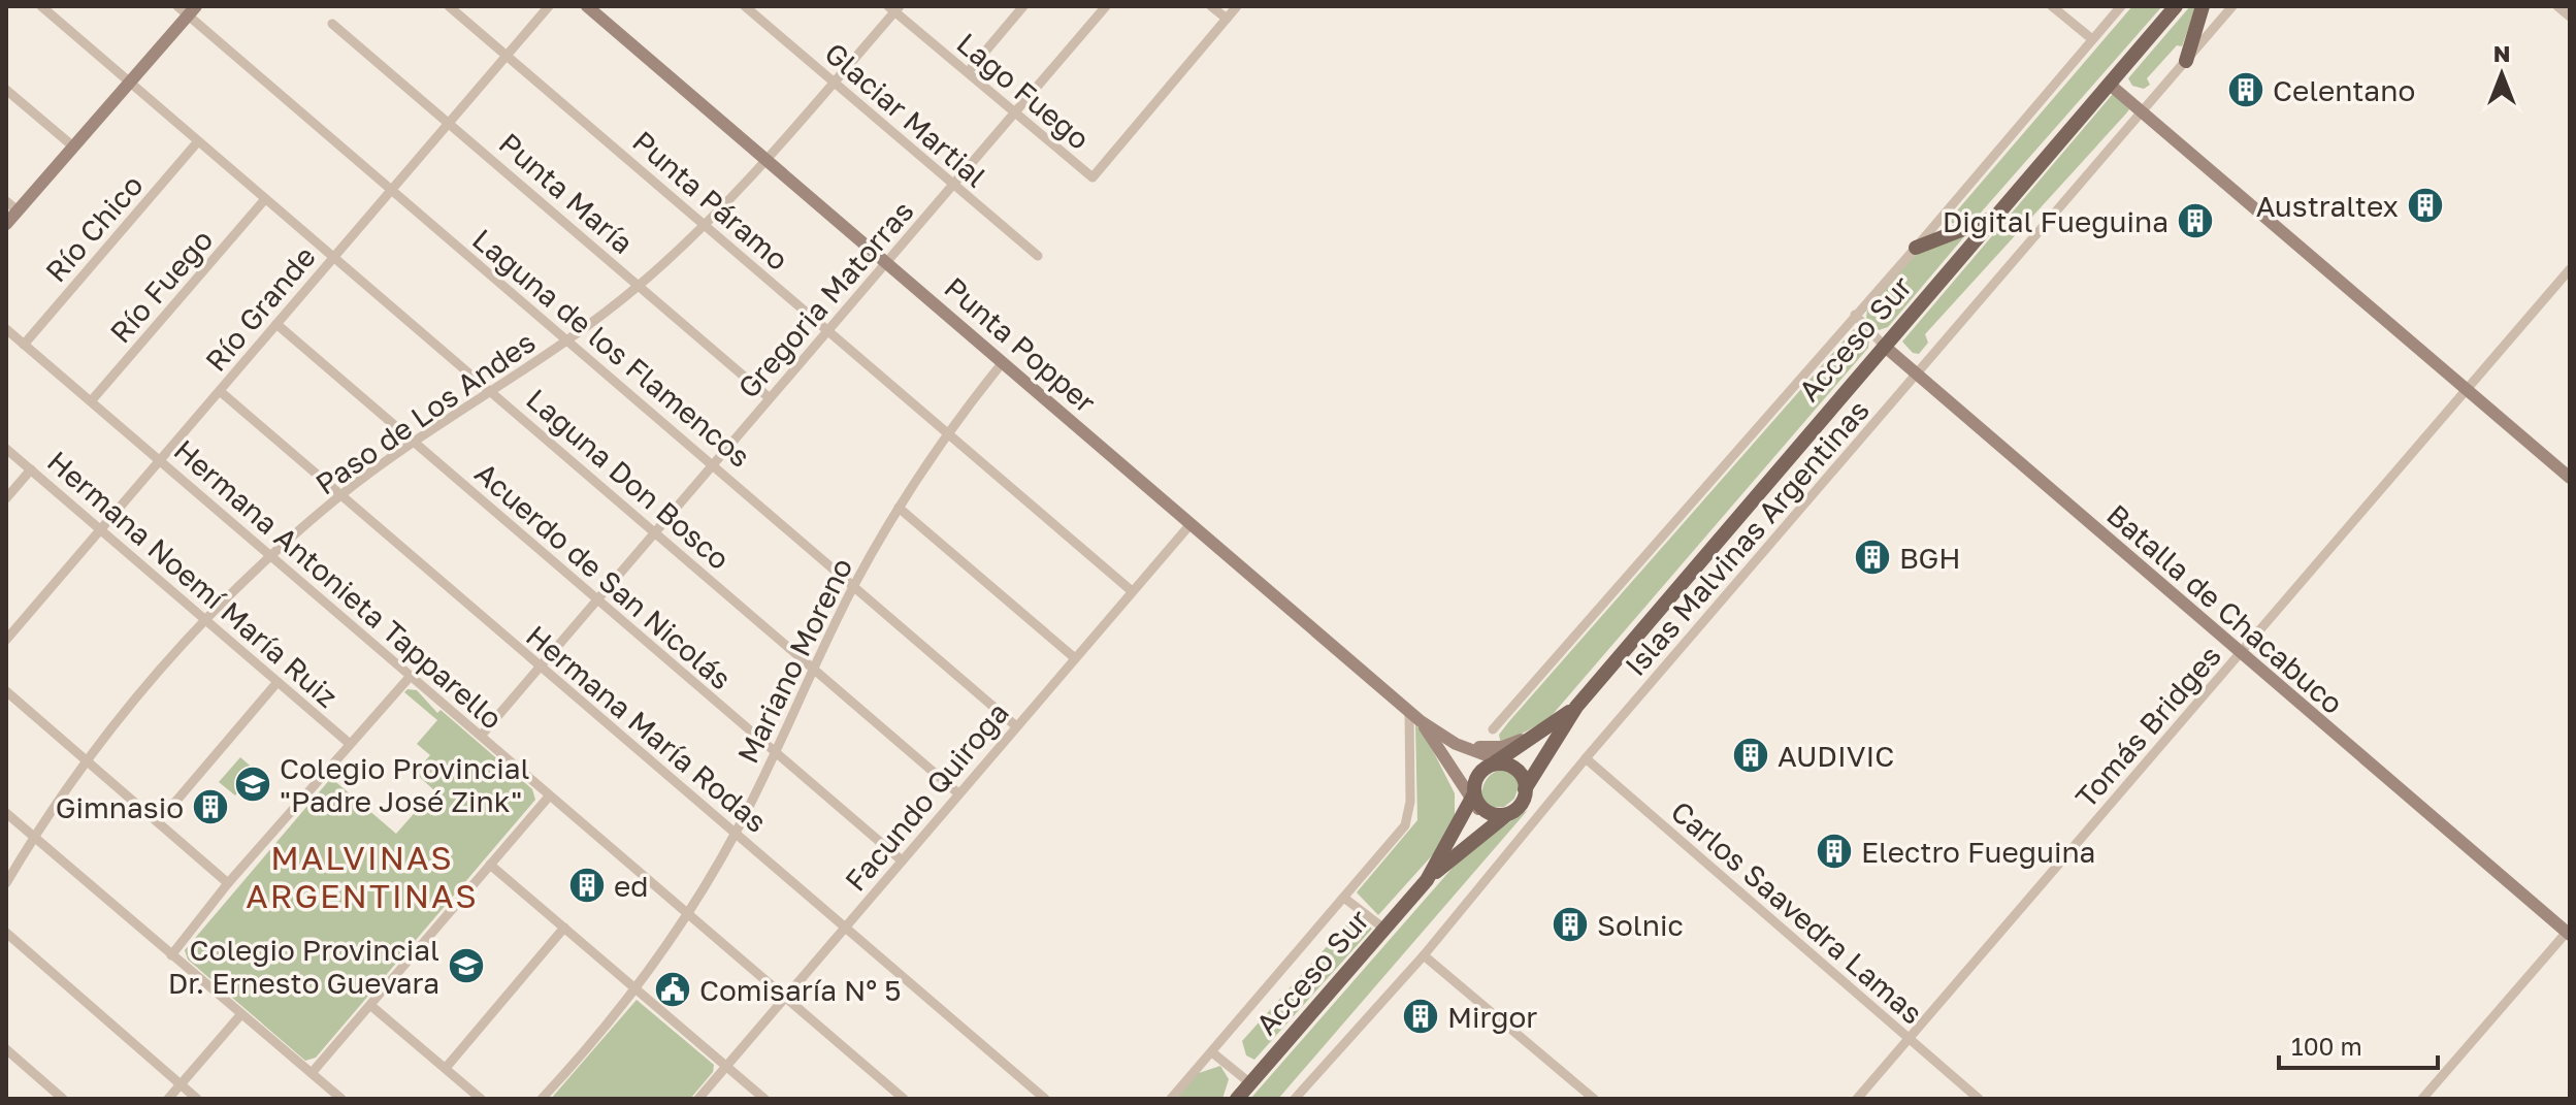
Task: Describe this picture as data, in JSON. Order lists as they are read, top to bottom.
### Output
{
  "streets": {
    "main road": ["Acceso Sur"],
    "street": [
      "Lago Fuego",
      "Glaciar Martial",
      "Punta María",
      "Punta Páramo",
      "Río Chico",
      "Río Fuego",
      "Gregoria Matorras",
      "Río Grande",
      "Punta Popper",
      "Laguna de los Flamencos",
      "Paso de Los Andes",
      "Laguna Don Bosco",
      "Islas Malvinas Argentinas",
      "Acuerdo de San Nicolás",
      "Hermana Noemí María Ruiz",
      "Hermana Antonieta Tapparello",
      "Batalla de Chacabuco",
      "Mariano Moreno",
      "Tomás Bridges",
      "Hermana María Rodas",
      "Facundo Quiroga",
      "Carlos Saavedra Lamas"
    ]
  },
  "crossings": [
    ["Lago Fuego", "Gregoria Matorras"],
    ["Lago Fuego", "Paso de Los Andes"],
    ["Glaciar Martial", "Gregoria Matorras"],
    ["Glaciar Martial", "Paso de Los Andes"],
    ["Punta María", "Gregoria Matorras"],
    ["Punta María", "Río Grande"],
    ["Punta María", "Paso de Los Andes"],
    ["Punta Páramo", "Gregoria Matorras"],
    ["Punta Páramo", "Río Grande"],
    ["Punta Páramo", "Paso de Los Andes"],
    ["Punta Páramo", "Mariano Moreno"],
    ["Punta Páramo", "Facundo Quiroga"],
    ["Río Chico", "Laguna Don Bosco"],
    ["Río Chico", "Hermana Antonieta Tapparello"],
    ["Río Fuego", "Laguna Don Bosco"],
    ["Río Fuego", "Hermana Antonieta Tapparello"],
    ["Gregoria Matorras", "Punta Popper"],
    ["Gregoria Matorras", "Laguna de los Flamencos"],
    ["Gregoria Matorras", "Laguna Don Bosco"],
    ["Gregoria Matorras", "Acuerdo de San Nicolás"],
    ["Gregoria Matorras", "Hermana Antonieta Tapparello"],
    ["Gregoria Matorras", "Hermana María Rodas"],
    ["Río Grande", "Laguna de los Flamencos"],
    ["Río Grande", "Laguna Don Bosco"],
    ["Río Grande", "Acuerdo de San Nicolás"],
    ["Río Grande", "Hermana Noemí María Ruiz"],
    ["Río Grande", "Hermana Antonieta Tapparello"],
    ["Río Grande", "Hermana María Rodas"],
    ["Acceso Sur", "Punta Popper"],
    ["Acceso Sur", "Batalla de Chacabuco"],
    ["Punta Popper", "Paso de Los Andes"],
    ["Punta Popper", "Mariano Moreno"],
    ["Punta Popper", "Facundo Quiroga"],
    ["Laguna de los Flamencos", "Paso de Los Andes"],
    ["Laguna de los Flamencos", "Mariano Moreno"],
    ["Laguna de los Flamencos", "Facundo Quiroga"],
    ["Paso de Los Andes", "Laguna Don Bosco"],
    ["Paso de Los Andes", "Acuerdo de San Nicolás"],
    ["Paso de Los Andes", "Hermana Noemí María Ruiz"],
    ["Paso de Los Andes", "Hermana Antonieta Tapparello"],
    ["Paso de Los Andes", "Hermana María Rodas"],
    ["Laguna Don Bosco", "Mariano Moreno"],
    ["Laguna Don Bosco", "Facundo Quiroga"],
    ["Islas Malvinas Argentinas", "Batalla de Chacabuco"],
    ["Islas Malvinas Argentinas", "Carlos Saavedra Lamas"],
    ["Acuerdo de San Nicolás", "Mariano Moreno"],
    ["Acuerdo de San Nicolás", "Facundo Quiroga"],
    ["Hermana Antonieta Tapparello", "Mariano Moreno"],
    ["Hermana Antonieta Tapparello", "Facundo Quiroga"],
    ["Batalla de Chacabuco", "Tomás Bridges"],
    ["Mariano Moreno", "Hermana María Rodas"],
    ["Tomás Bridges", "Carlos Saavedra Lamas"],
    ["Hermana María Rodas", "Facundo Quiroga"]
  ],
  "districts": ["MALVINAS ARGENTINAS"],
  "places": {
    "building": [
      "Celentano",
      "Australtex",
      "Digital Fueguina",
      "BGH",
      "AUDIVIC",
      "Gimnasio",
      "Electro Fueguina",
      "ed",
      "Solnic",
      "Mirgor"
    ],
    "school or university": ["Colegio Provincial \"Padre José Zink\"", "Colegio Provincial Dr. Ernesto Guevara"],
    "public building": ["Comisaría N° 5"]
  },
  "scale_bar": "100 m",
  "north": "top"
}
